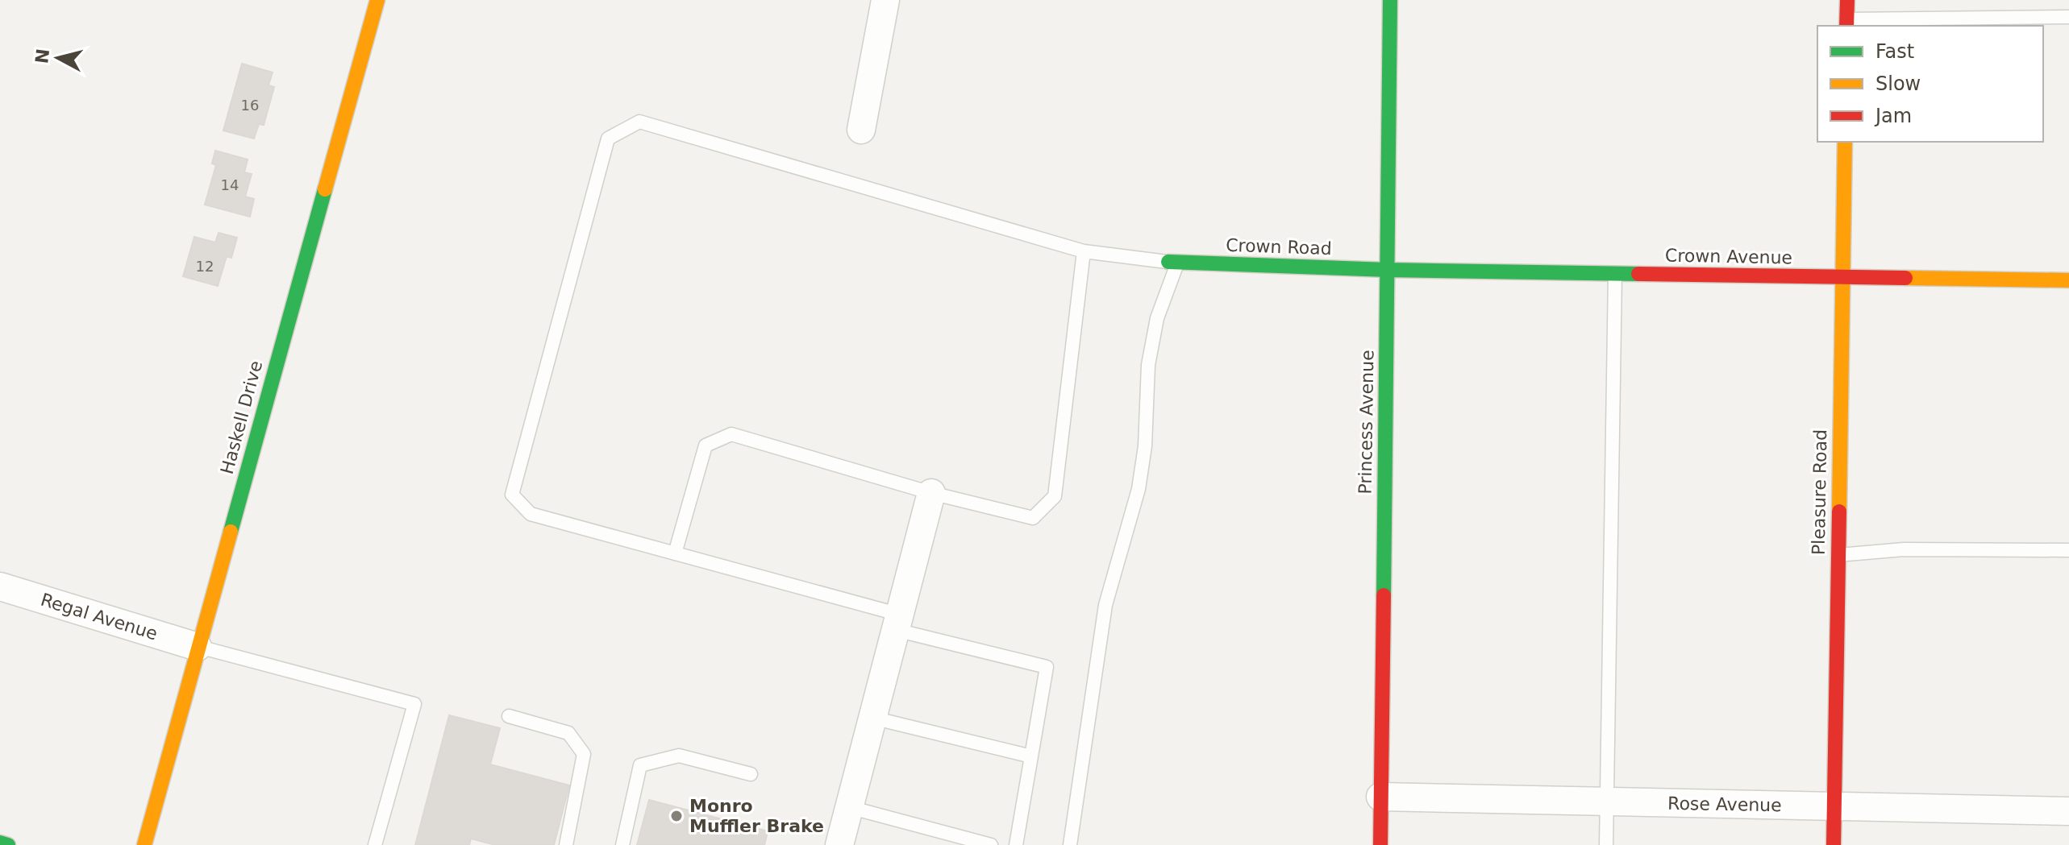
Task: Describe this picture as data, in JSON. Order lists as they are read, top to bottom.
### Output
{
  "streets": {
    "main road": [
      "Crown Road",
      "Crown Avenue",
      "Haskell Drive",
      "Princess Avenue",
      "Pleasure Road"
    ],
    "street": ["Regal Avenue", "Rose Avenue"]
  },
  "crossings": [
    ["Crown Road", "Crown Avenue"],
    ["Crown Road", "Princess Avenue"],
    ["Crown Avenue", "Princess Avenue"],
    ["Crown Avenue", "Pleasure Road"],
    ["Haskell Drive", "Regal Avenue"],
    ["Princess Avenue", "Rose Avenue"],
    ["Pleasure Road", "Rose Avenue"]
  ],
  "places": ["Monro Muffler Brake"],
  "house_numbers": ["16", "14", "12"],
  "legend": ["Fast", "Slow", "Jam"],
  "north": "left"
}
